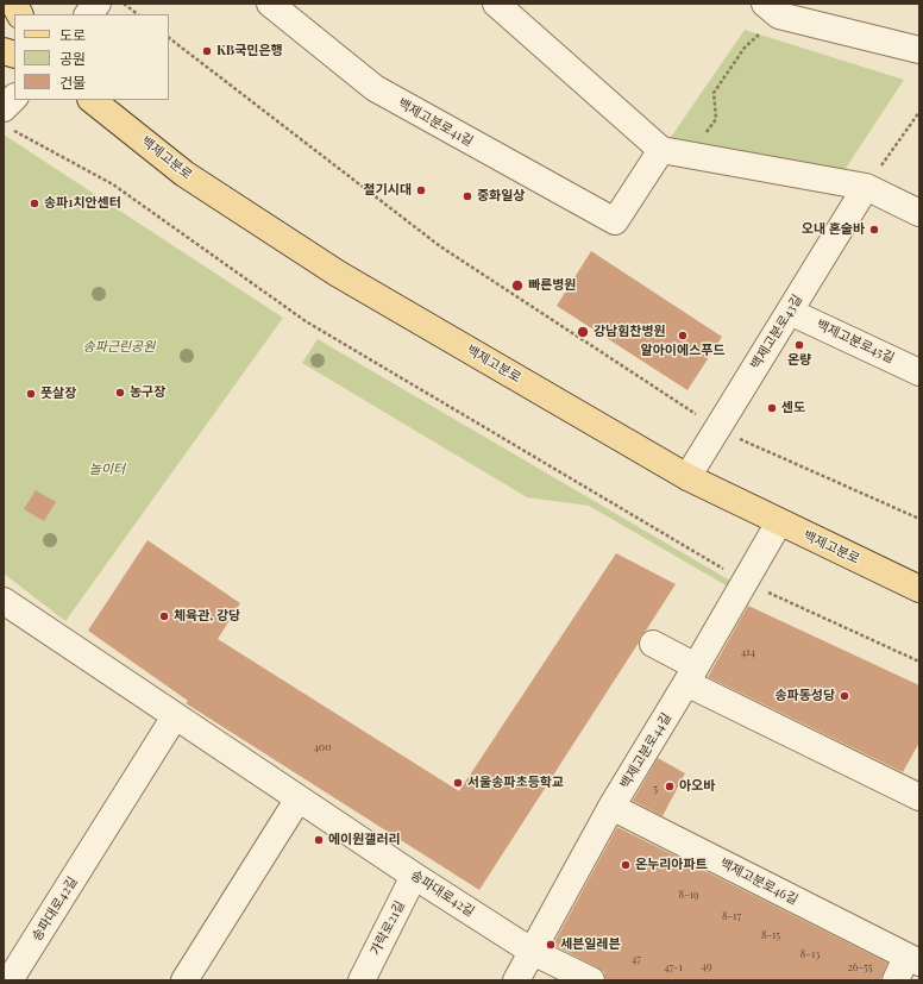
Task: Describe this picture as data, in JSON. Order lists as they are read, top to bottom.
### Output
{
  "streets": {
    "main road": ["백제고분로"],
    "street": [
      "백제고분로41길",
      "백제고분로43길",
      "백제고분로45길",
      "백제고분로44길",
      "백제고분로46길",
      "송파대로42길",
      "가락로21길"
    ]
  },
  "crossings": [
    ["백제고분로", "백제고분로43길"],
    ["백제고분로", "백제고분로44길"],
    ["백제고분로43길", "백제고분로45길"],
    ["백제고분로44길", "백제고분로46길"],
    ["백제고분로44길", "송파대로42길"],
    ["송파대로42길", "가락로21길"]
  ],
  "parks": ["송파근린공원", "놀이터"],
  "places": [
    "KB국민은행",
    "철기시대",
    "중화일상",
    "송파1치안센터",
    "오내 혼술바",
    "빠른병원",
    "강남힘찬병원",
    "알아이에스푸드",
    "온량",
    "농구장",
    "풋살장",
    "센도",
    "체육관, 강당",
    "송파동성당",
    "서울송파초등학교",
    "아오바",
    "에이원갤러리",
    "온누리아파트",
    "세븐일레븐"
  ],
  "house_numbers": [
    "414",
    "400",
    "5",
    "8-19",
    "8-17",
    "8-15",
    "8-13",
    "47",
    "49",
    "47-1",
    "26-55"
  ],
  "legend": ["도로", "공원", "건물"]
}
